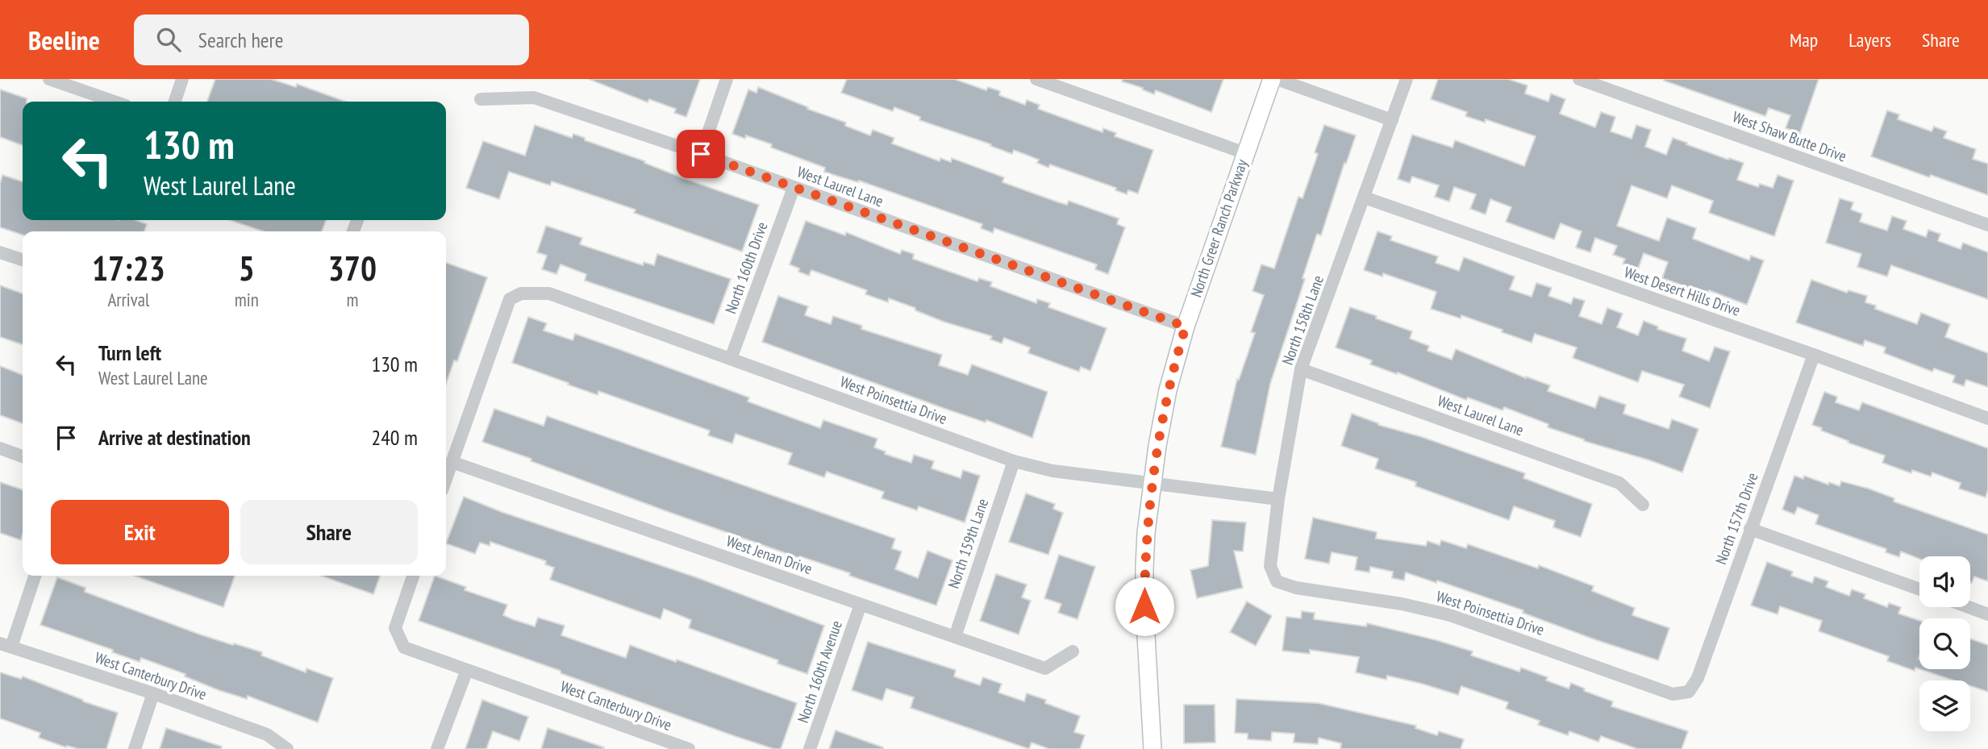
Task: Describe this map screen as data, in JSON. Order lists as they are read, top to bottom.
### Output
{
  "streets": {
    "street": [
      "West Shaw Butte Drive",
      "West Laurel Lane",
      "North Greer Ranch Parkway",
      "North 160th Drive",
      "West Desert Hills Drive",
      "North 158th Lane",
      "West Poinsettia Drive",
      "North 157th Drive",
      "North 159th Lane",
      "West Jenan Drive",
      "North 160th Avenue",
      "West Canterbury Drive"
    ]
  },
  "crossings": [
    ["West Laurel Lane", "North Greer Ranch Parkway"],
    ["West Laurel Lane", "North 160th Drive"],
    ["West Laurel Lane", "North 158th Lane"],
    ["North Greer Ranch Parkway", "West Poinsettia Drive"],
    ["North 160th Drive", "West Poinsettia Drive"],
    ["West Desert Hills Drive", "North 158th Lane"],
    ["West Desert Hills Drive", "North 157th Drive"],
    ["North 158th Lane", "West Poinsettia Drive"],
    ["West Poinsettia Drive", "North 157th Drive"],
    ["West Poinsettia Drive", "North 159th Lane"],
    ["West Poinsettia Drive", "West Jenan Drive"],
    ["North 159th Lane", "West Jenan Drive"],
    ["West Jenan Drive", "North 160th Avenue"]
  ],
  "page": {
    "header": "Beeline",
    "search": "Search here",
    "nav": ["Map", "Layers", "Share"],
    "turn": ["130 m", "West Laurel Lane"],
    "eta": [
      "17:23",
      "Arrival",
      "5",
      "min",
      "370",
      "m"
    ],
    "list": [
      {
        "name": "Turn left",
        "note": "West Laurel Lane",
        "value": "130 m"
      },
      {
        "name": "Arrive at destination",
        "value": "240 m"
      }
    ],
    "buttons": ["Exit", "Share"]
  }
}
